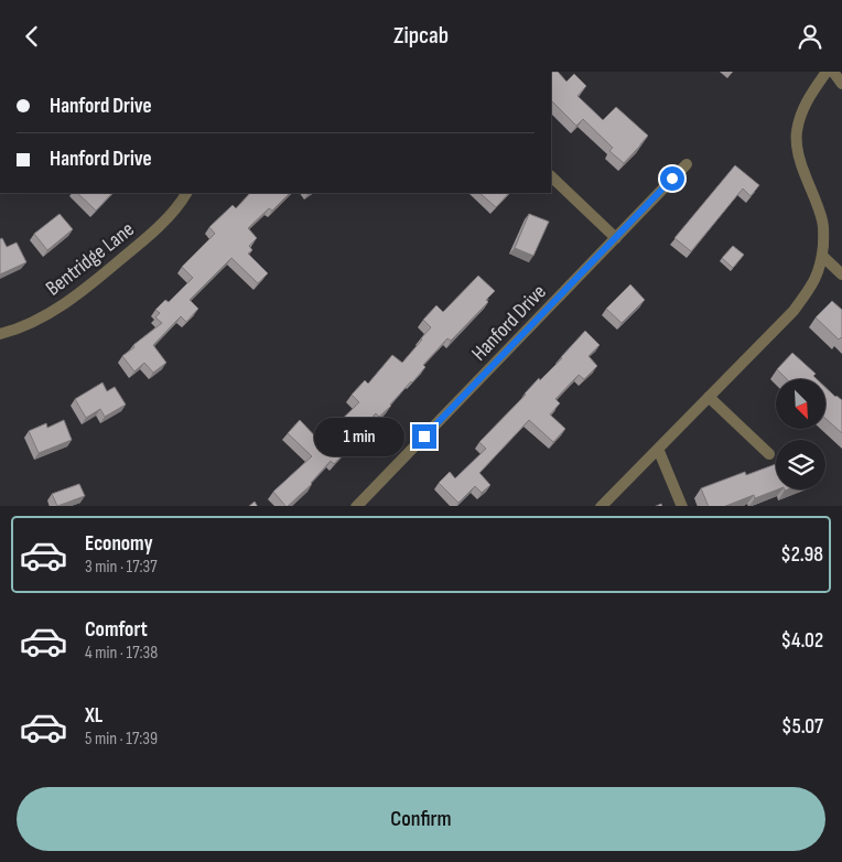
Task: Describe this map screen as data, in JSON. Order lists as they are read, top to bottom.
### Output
{
  "streets": {
    "street": ["Bentridge Lane", "Hanford Drive"]
  },
  "north": "bottom right",
  "page": {
    "header": "Zipcab",
    "banner": ["Hanford Drive", "Hanford Drive"],
    "bubble": "1 min",
    "list": [
      {
        "name": "Economy",
        "note": "3 min · 17:37",
        "value": "$2.98"
      },
      {
        "name": "Comfort",
        "note": "4 min · 17:38",
        "value": "$4.02"
      },
      {
        "name": "XL",
        "note": "5 min · 17:39",
        "value": "$5.07"
      }
    ],
    "buttons": "Confirm"
  }
}
